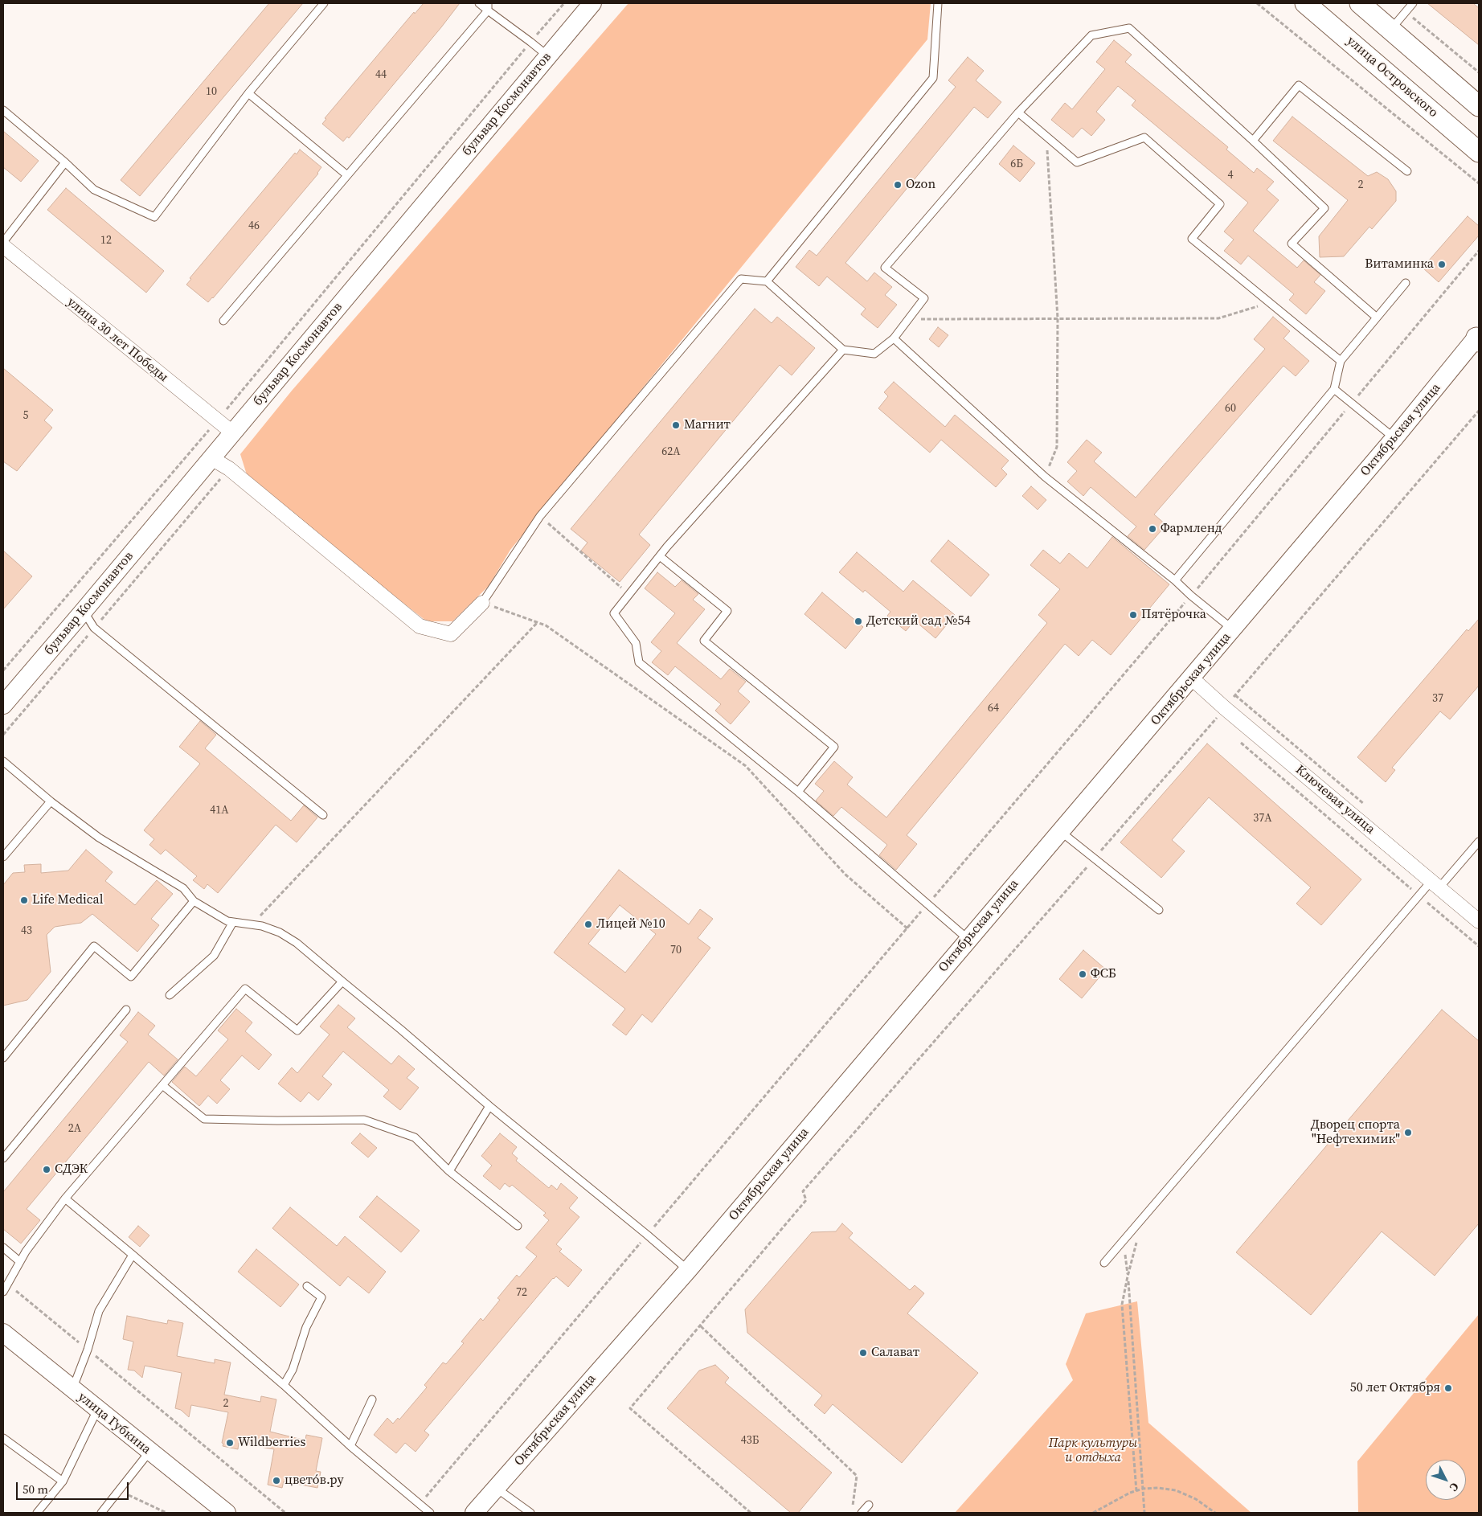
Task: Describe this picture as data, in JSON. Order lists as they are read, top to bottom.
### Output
{
  "streets": {
    "main road": ["улица Островского"],
    "street": [
      "бульвар Космонавтов",
      "улица 30 лет Победы",
      "Октябрьская улица",
      "Ключевая улица",
      "улица Губкина"
    ]
  },
  "crossings": [
    ["бульвар Космонавтов", "улица 30 лет Победы"],
    ["Октябрьская улица", "Ключевая улица"]
  ],
  "parks": ["Парк культуры и отдыха"],
  "places": [
    "Ozon",
    "Витаминка",
    "Магнит",
    "Фармленд",
    "Пятёрочка",
    "Детский сад №54",
    "Life Medical",
    "Лицей №10",
    "ФСБ",
    "Дворец спорта \"Нефтехимик\"",
    "СДЭК",
    "Салават",
    "50 лет Октября",
    "Wildberries",
    "цвето́в.ру"
  ],
  "house_numbers": [
    "44",
    "10",
    "6Б",
    "4",
    "2",
    "46",
    "12",
    "60",
    "5",
    "62А",
    "37",
    "64",
    "41А",
    "37А",
    "43",
    "70",
    "2А",
    "72",
    "2",
    "43Б"
  ],
  "scale_bar": "50 m",
  "north": "bottom right"
}
